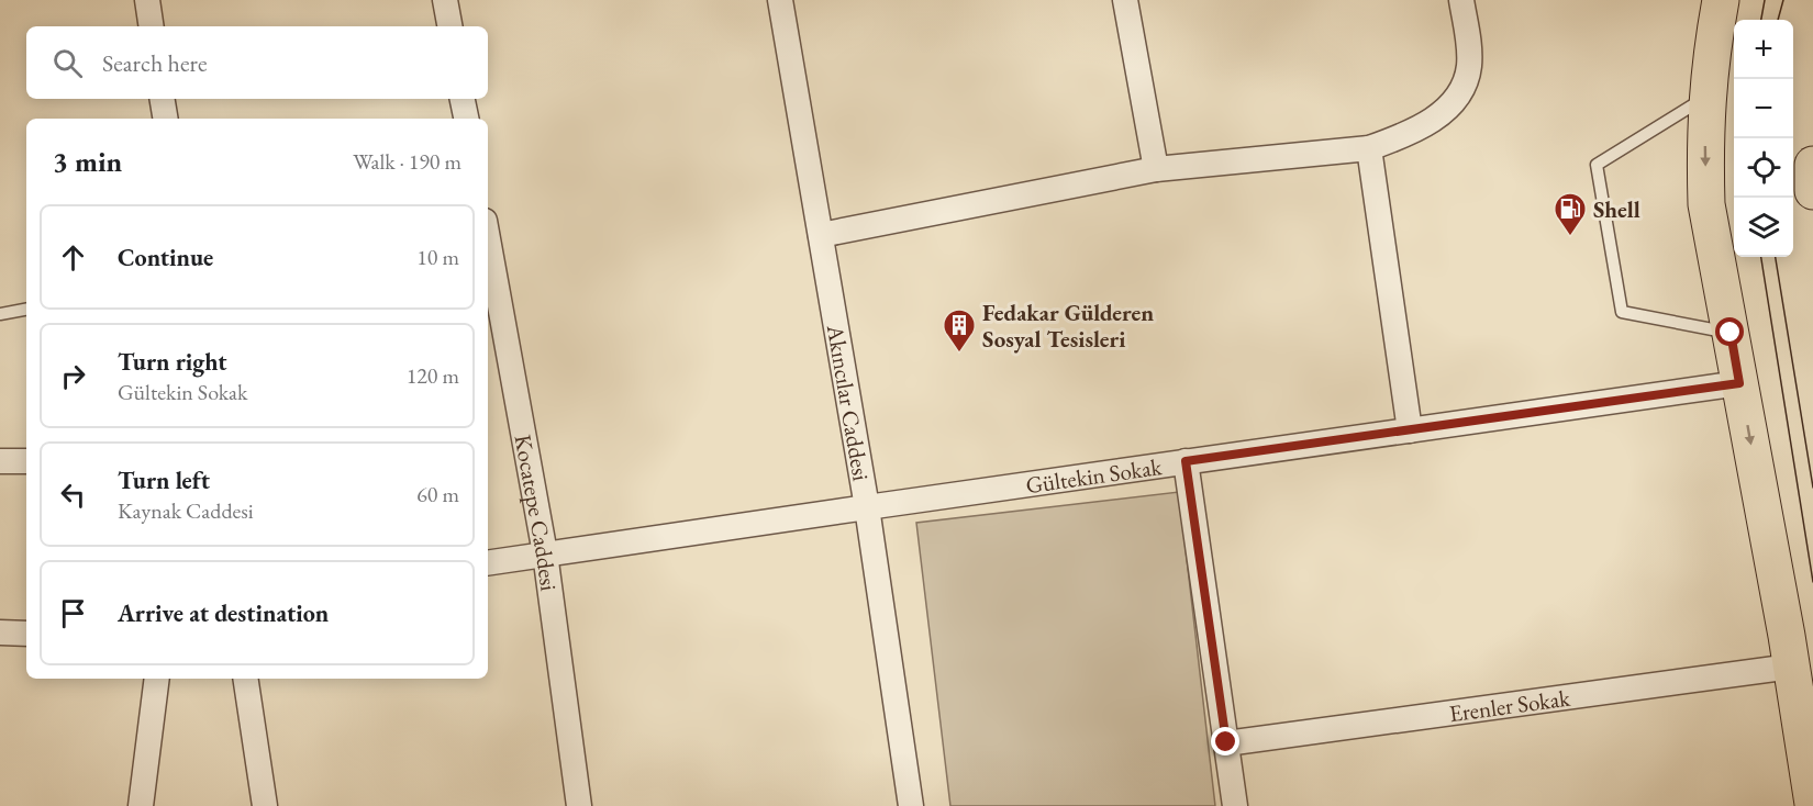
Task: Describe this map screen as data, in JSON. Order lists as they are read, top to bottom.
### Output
{
  "streets": {
    "street": [
      "Akıncılar Caddesi",
      "Gültekin Sokak",
      "Kocatepe Caddesi",
      "Erenler Sokak"
    ]
  },
  "crossings": [
    ["Akıncılar Caddesi", "Gültekin Sokak"],
    ["Gültekin Sokak", "Kocatepe Caddesi"]
  ],
  "places": {
    "fuel station": ["Shell"],
    "building": ["Fedakar Gülderen Sosyal Tesisleri"]
  },
  "page": {
    "map_buttons": ["+", "−"],
    "search": "Search here",
    "heading": ["3 min", "Walk · 190 m"],
    "list": [
      ["Continue", "10 m"],
      ["Turn right", "Gültekin Sokak", "120 m"],
      ["Turn left", "Kaynak Caddesi", "60 m"],
      "Arrive at destination"
    ]
  }
}
